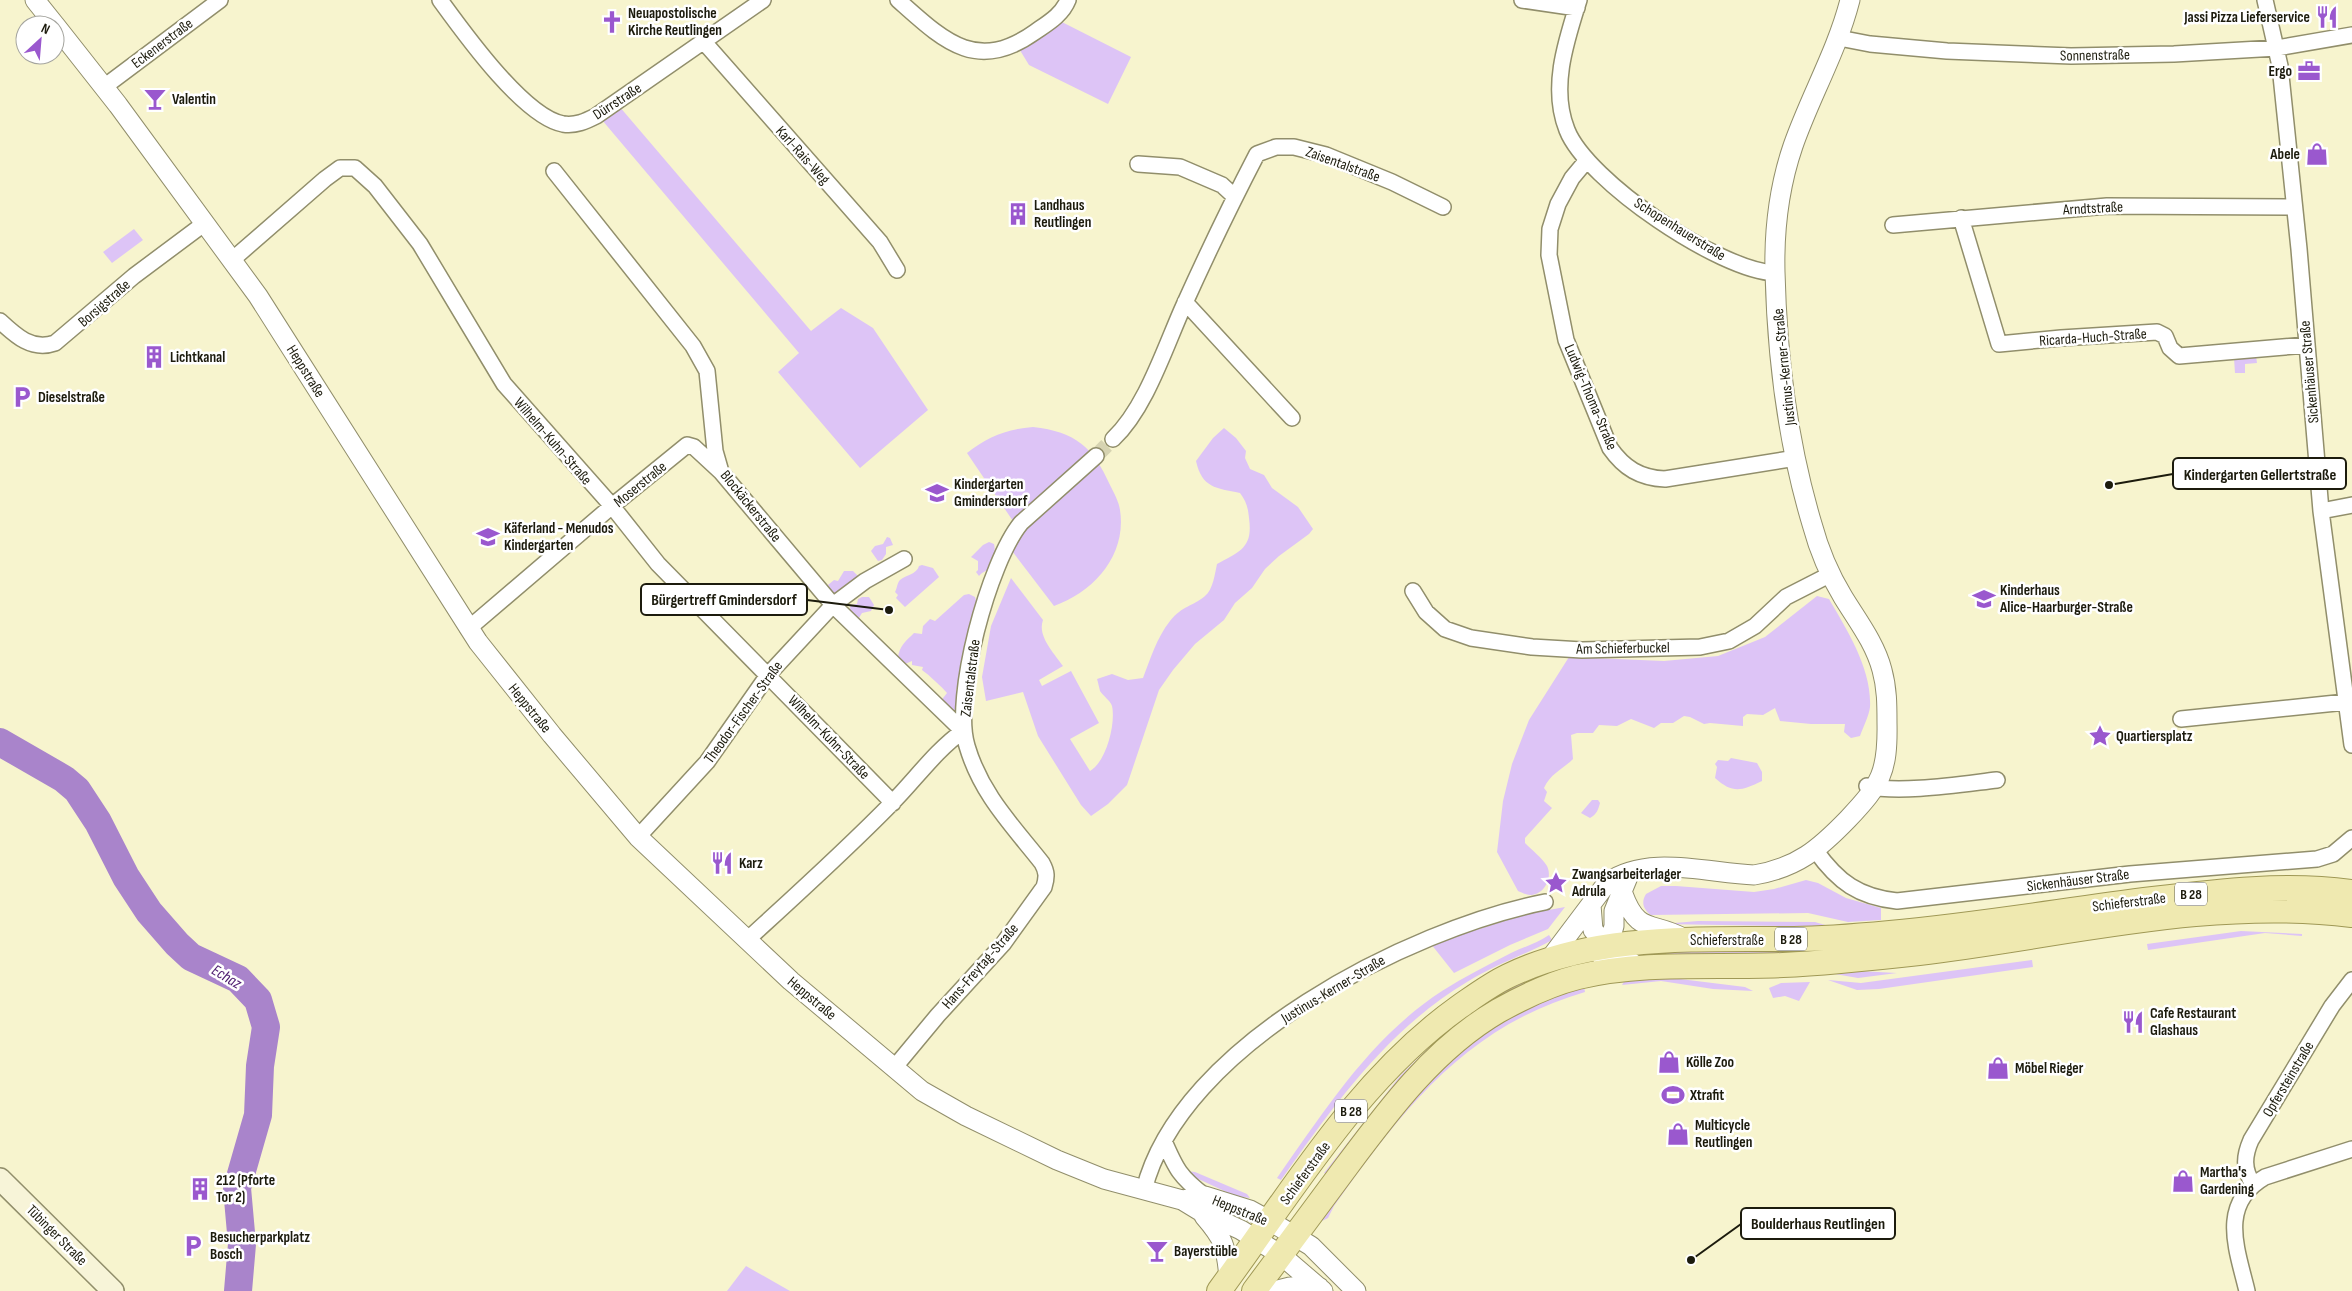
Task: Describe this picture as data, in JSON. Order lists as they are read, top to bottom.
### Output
{
  "streets": {
    "main road": ["B 28", "Schieferstraße", "Tübinger Straße"],
    "street": [
      "Eckenerstraße",
      "Sonnenstraße",
      "Dürrstraße",
      "Karl-Rais-Weg",
      "Zaisentalstraße",
      "Arndtstraße",
      "Schopenhauerstraße",
      "Borsigstraße",
      "Ricarda-Huch-Straße",
      "Justinus-Kerner-Straße",
      "Heppstraße",
      "Sickenhäuser Straße",
      "Ludwig-Thoma-Straße",
      "Wilhelm-Kuhn-Straße",
      "Moserstraße",
      "Blockäckerstraße",
      "Am Schieferbuckel",
      "Theodor-Fischer-Straße",
      "Hans-Freytag-Straße",
      "Opfersteinstraße"
    ]
  },
  "crossings": [
    ["Eckenerstraße", "Heppstraße"],
    ["Sonnenstraße", "Justinus-Kerner-Straße"],
    ["Sonnenstraße", "Sickenhäuser Straße"],
    ["Dürrstraße", "Karl-Rais-Weg"],
    ["Zaisentalstraße", "Heppstraße"],
    ["Zaisentalstraße", "Wilhelm-Kuhn-Straße"],
    ["Zaisentalstraße", "Blockäckerstraße"],
    ["Zaisentalstraße", "Hans-Freytag-Straße"],
    ["Arndtstraße", "Ricarda-Huch-Straße"],
    ["Arndtstraße", "Sickenhäuser Straße"],
    ["Schopenhauerstraße", "Justinus-Kerner-Straße"],
    ["Schopenhauerstraße", "Ludwig-Thoma-Straße"],
    ["Borsigstraße", "Heppstraße"],
    ["Ricarda-Huch-Straße", "Sickenhäuser Straße"],
    ["Justinus-Kerner-Straße", "Heppstraße"],
    ["Justinus-Kerner-Straße", "Sickenhäuser Straße"],
    ["Justinus-Kerner-Straße", "Ludwig-Thoma-Straße"],
    ["Justinus-Kerner-Straße", "Am Schieferbuckel"],
    ["Justinus-Kerner-Straße", "Schieferstraße"],
    ["Heppstraße", "Wilhelm-Kuhn-Straße"],
    ["Heppstraße", "Moserstraße"],
    ["Heppstraße", "Theodor-Fischer-Straße"],
    ["Heppstraße", "B 28"],
    ["Heppstraße", "Schieferstraße"],
    ["Heppstraße", "Hans-Freytag-Straße"],
    ["Wilhelm-Kuhn-Straße", "Moserstraße"],
    ["Wilhelm-Kuhn-Straße", "Theodor-Fischer-Straße"],
    ["Moserstraße", "Blockäckerstraße"],
    ["Blockäckerstraße", "Theodor-Fischer-Straße"],
    ["Blockäckerstraße", "Hans-Freytag-Straße"],
    ["B 28", "Schieferstraße"]
  ],
  "water": ["Echaz"],
  "places": {
    "restaurant": ["Jassi Pizza Lieferservice", "Karz", "Cafe Restaurant Glashaus"],
    "church": ["Neuapostolische Kirche Reutlingen"],
    "office": ["Ergo"],
    "bar": ["Valentin", "Bayerstüble"],
    "shop": [
      "Abele",
      "Kölle Zoo",
      "Möbel Rieger",
      "Multicycle Reutlingen",
      "Martha's Gardening"
    ],
    "building": ["Landhaus Reutlingen", "Lichtkanal", "212 (Pforte Tor 2)"],
    "parking": ["Dieselstraße", "Besucherparkplatz Bosch"],
    "other": ["Kindergarten Gellertstraße", "Bürgertreff Gmindersdorf", "Boulderhaus Reutlingen"],
    "school or university": ["Kindergarten Gmindersdorf", "Käferland - Menudos Kindergarten", "Kinderhaus Alice-Haarburger-Straße"],
    "place": ["Quartiersplatz", "Zwangsarbeiterlager Adrula"],
    "sports": ["Xtrafit"]
  },
  "north": "top right"
}
